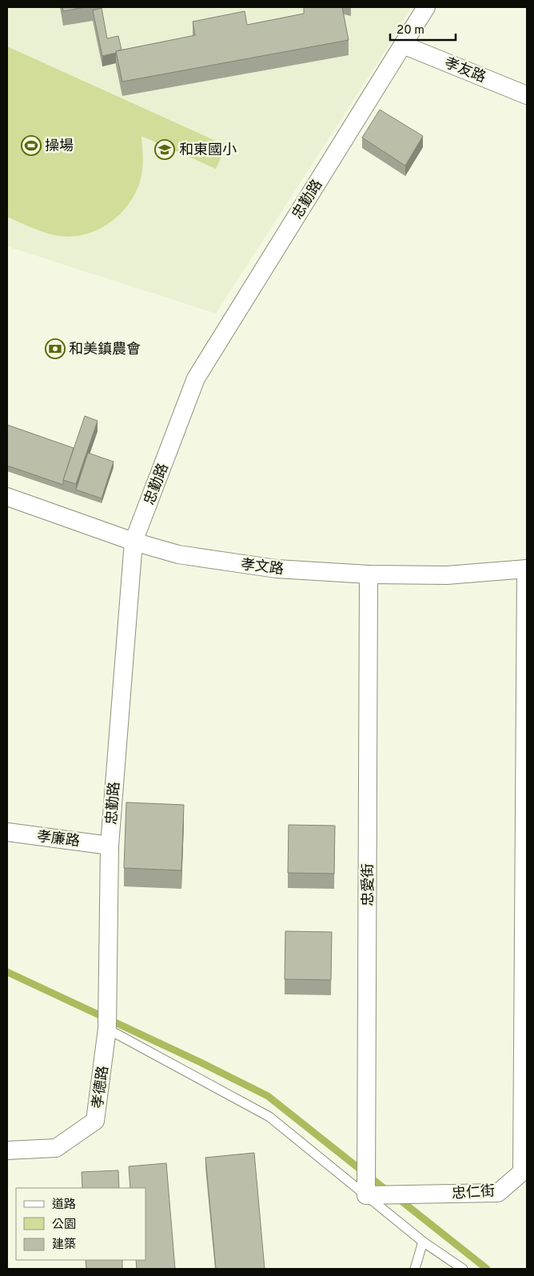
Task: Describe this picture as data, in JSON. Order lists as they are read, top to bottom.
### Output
{
  "streets": {
    "street": [
      "孝友路",
      "忠勤路",
      "孝文路",
      "孝廉路",
      "忠愛街",
      "孝德路",
      "忠仁街"
    ]
  },
  "crossings": [
    ["孝友路", "忠勤路"],
    ["忠勤路", "孝文路"],
    ["忠勤路", "孝廉路"],
    ["忠勤路", "孝德路"],
    ["孝文路", "忠愛街"],
    ["孝文路", "忠仁街"],
    ["忠愛街", "忠仁街"]
  ],
  "places": {
    "sports": ["操場"],
    "school or university": ["和東國小"],
    "bank": ["和美鎮農會"]
  },
  "legend": ["道路", "公園", "建築"],
  "scale_bar": "20 m"
}
